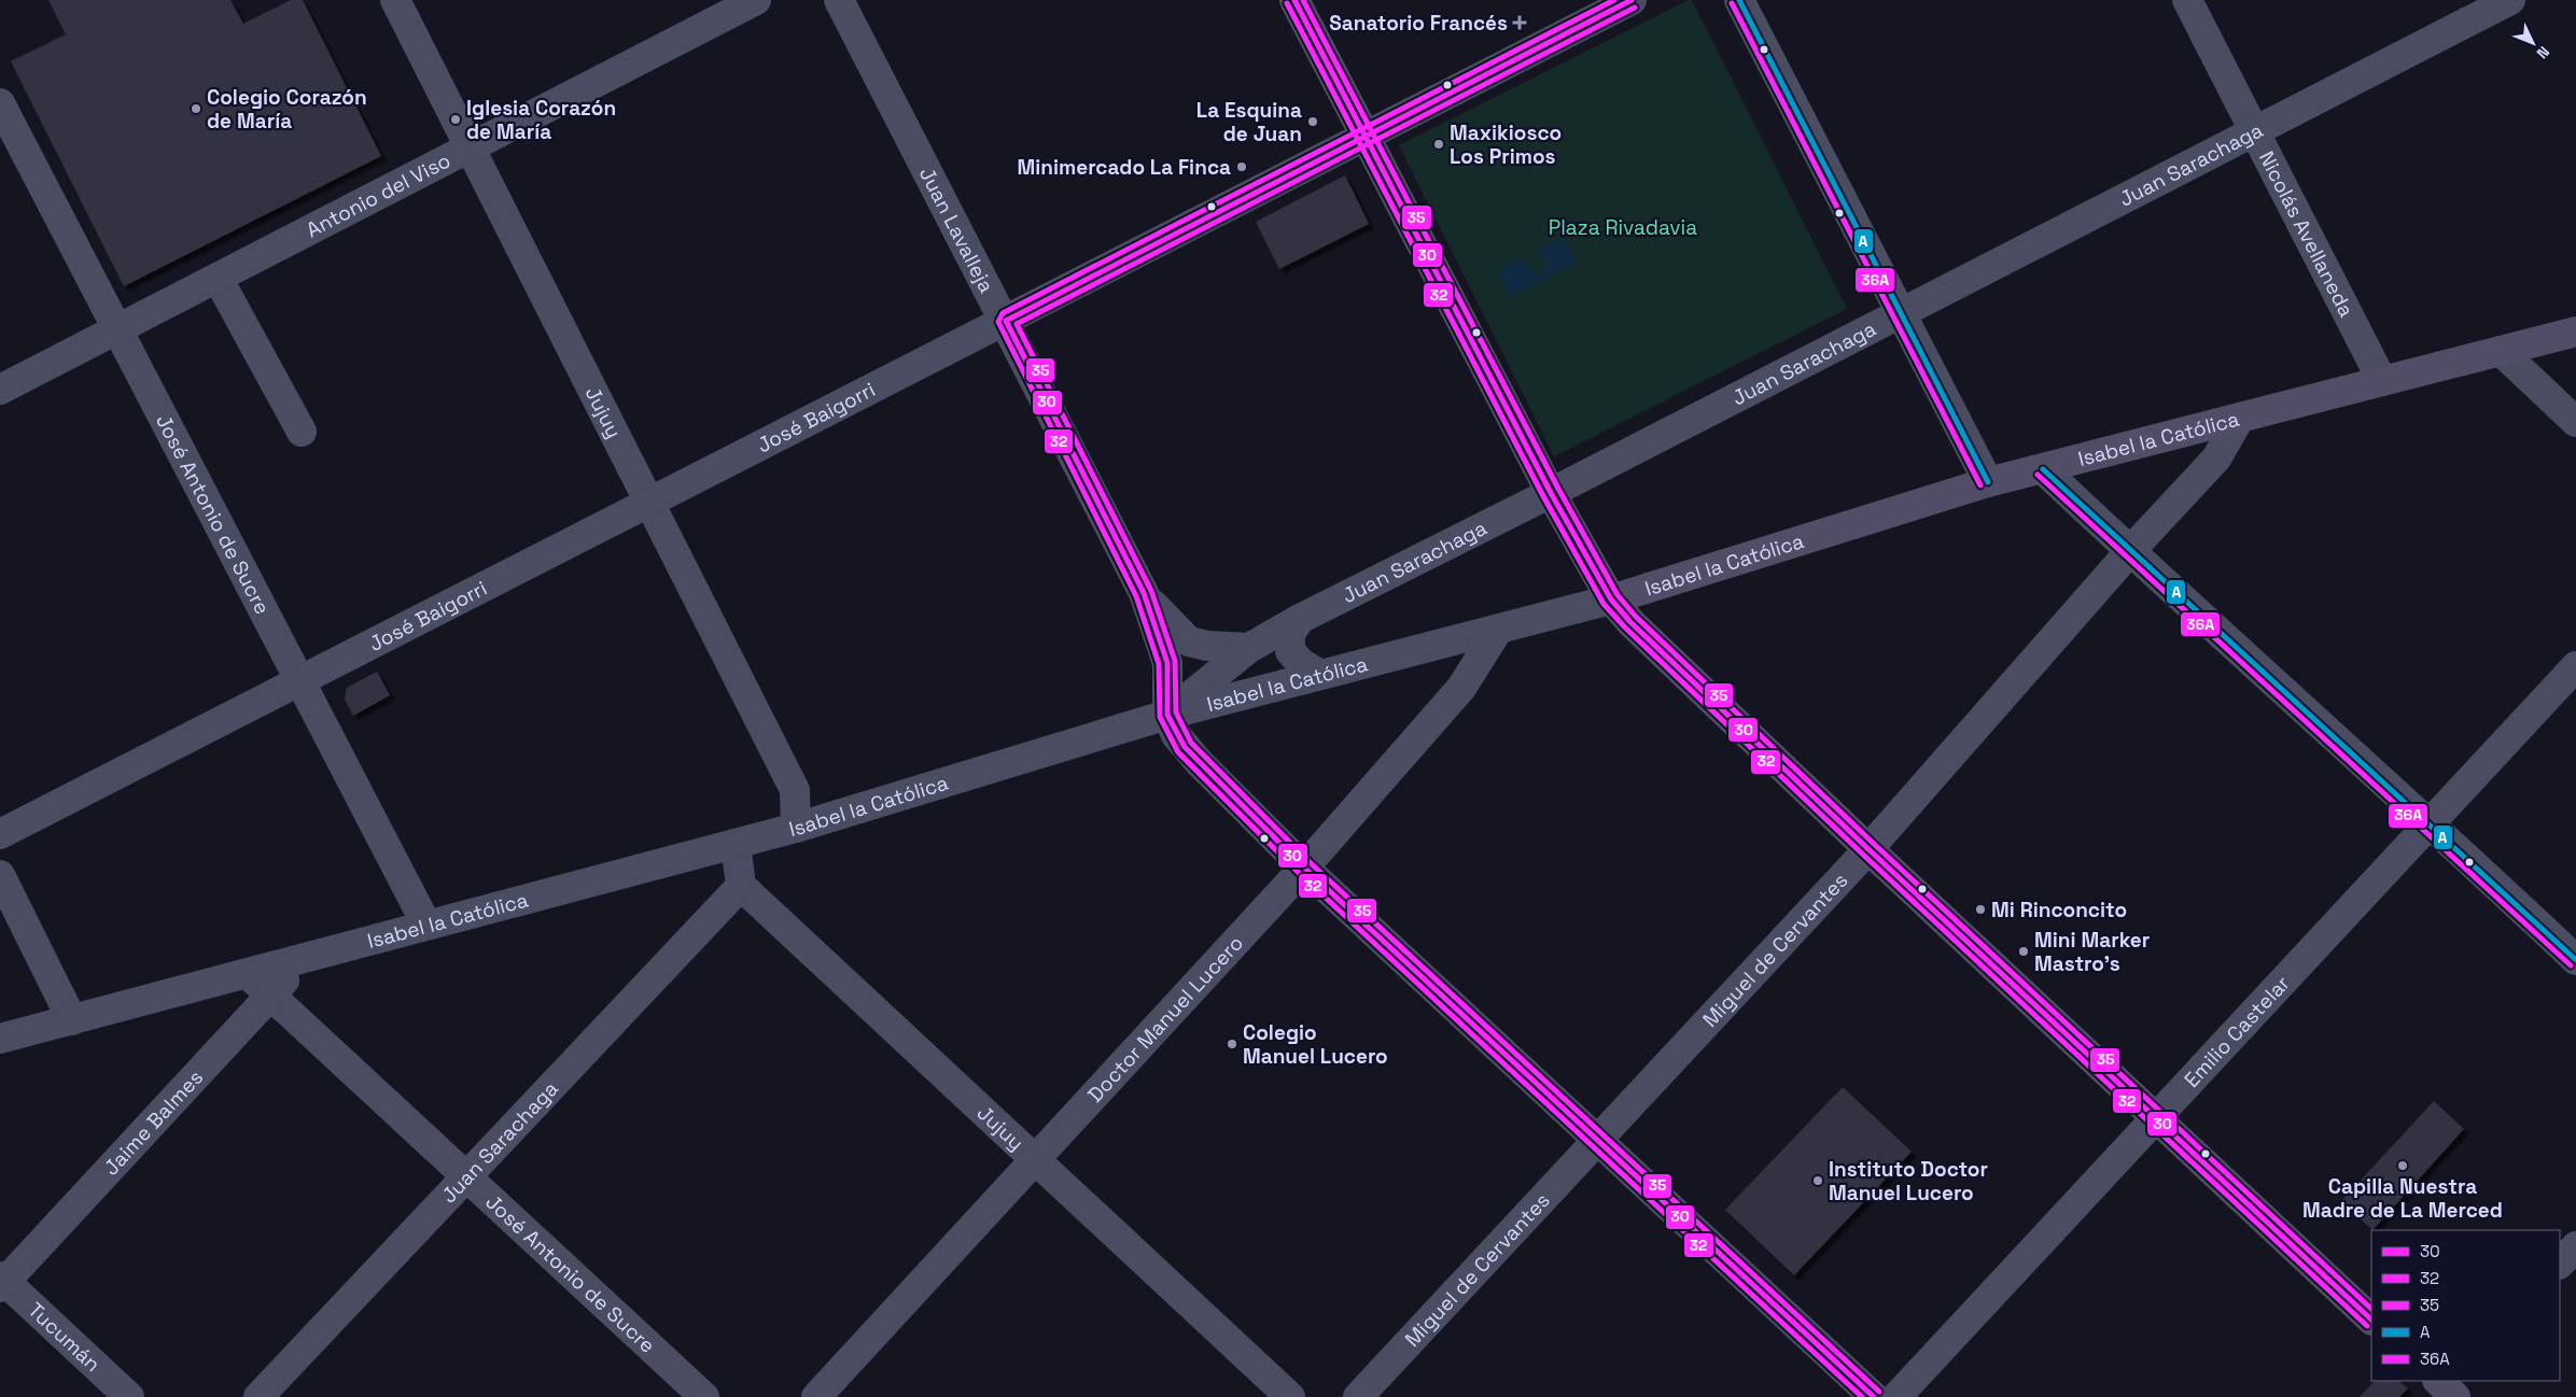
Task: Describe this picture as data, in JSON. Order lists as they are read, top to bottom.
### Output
{
  "streets": {
    "main road": ["Isabel la Católica"],
    "street": [
      "Juan Sarachaga",
      "Antonio del Viso",
      "Juan Lavalleja",
      "Nicolás Avellaneda",
      "Jujuy",
      "José Baigorri",
      "José Antonio de Sucre",
      "Miguel de Cervantes",
      "Doctor Manuel Lucero",
      "Emilio Castelar",
      "Jaime Balmes",
      "Tucumán"
    ]
  },
  "crossings": [
    ["Juan Sarachaga", "Juan Lavalleja"],
    ["Juan Sarachaga", "Nicolás Avellaneda"],
    ["Juan Sarachaga", "Jujuy"],
    ["Juan Sarachaga", "Isabel la Católica"],
    ["Juan Sarachaga", "José Antonio de Sucre"],
    ["Antonio del Viso", "Jujuy"],
    ["Antonio del Viso", "José Antonio de Sucre"],
    ["Juan Lavalleja", "José Baigorri"],
    ["Juan Lavalleja", "Isabel la Católica"],
    ["Juan Lavalleja", "Miguel de Cervantes"],
    ["Juan Lavalleja", "Doctor Manuel Lucero"],
    ["Nicolás Avellaneda", "Isabel la Católica"],
    ["Jujuy", "José Baigorri"],
    ["Jujuy", "Isabel la Católica"],
    ["Jujuy", "Doctor Manuel Lucero"],
    ["José Baigorri", "José Antonio de Sucre"],
    ["Isabel la Católica", "José Antonio de Sucre"],
    ["Isabel la Católica", "Miguel de Cervantes"],
    ["Isabel la Católica", "Doctor Manuel Lucero"],
    ["Isabel la Católica", "Jaime Balmes"],
    ["José Antonio de Sucre", "Jaime Balmes"],
    ["Jaime Balmes", "Tucumán"]
  ],
  "parks": ["Plaza Rivadavia"],
  "places": {
    "health": ["Sanatorio Francés"],
    "other": [
      "Colegio Corazón de María",
      "Iglesia Corazón de María",
      "La Esquina de Juan",
      "Maxikiosco Los Primos",
      "Minimercado La Finca",
      "Mi Rinconcito",
      "Mini Marker Mastro's",
      "Colegio Manuel Lucero",
      "Capilla Nuestra Madre de La Merced",
      "Instituto Doctor Manuel Lucero"
    ]
  },
  "lines": [
    "transit line 30",
    "transit line 32",
    "transit line 35",
    "transit line A",
    "transit line 36A"
  ],
  "legend": [
    "30",
    "32",
    "35",
    "A",
    "36A"
  ],
  "north": "bottom right"
}
